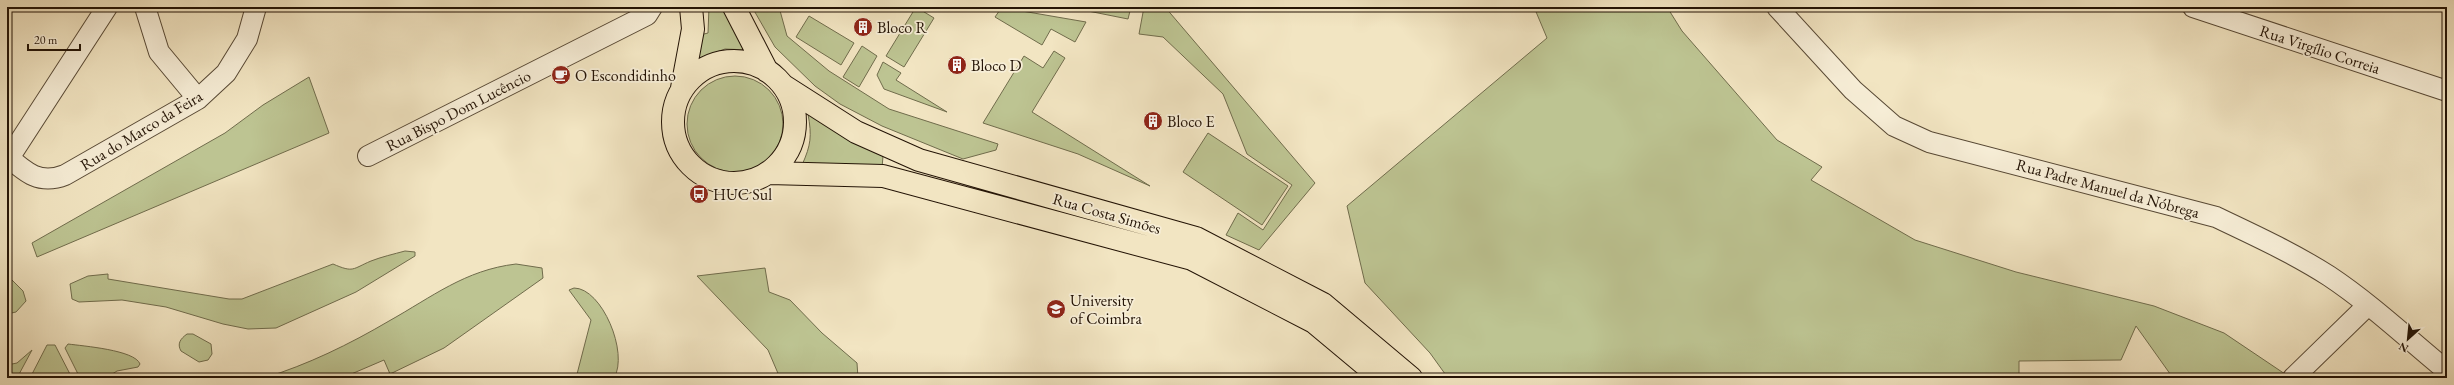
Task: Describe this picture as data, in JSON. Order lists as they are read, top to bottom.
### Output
{
  "streets": {
    "main road": ["Rua Costa Simões"],
    "street": [
      "Rua Virgílio Correia",
      "Rua Bispo Dom Lucêncio",
      "Rua do Marco da Feira",
      "Rua Padre Manuel da Nóbrega"
    ]
  },
  "places": {
    "building": ["Bloco R", "Bloco D", "Bloco E"],
    "cafe": ["O Escondidinho"],
    "bus stop": ["HUC Sul"],
    "school or university": ["University of Coimbra"]
  },
  "scale_bar": "20 m",
  "north": "bottom left"
}
